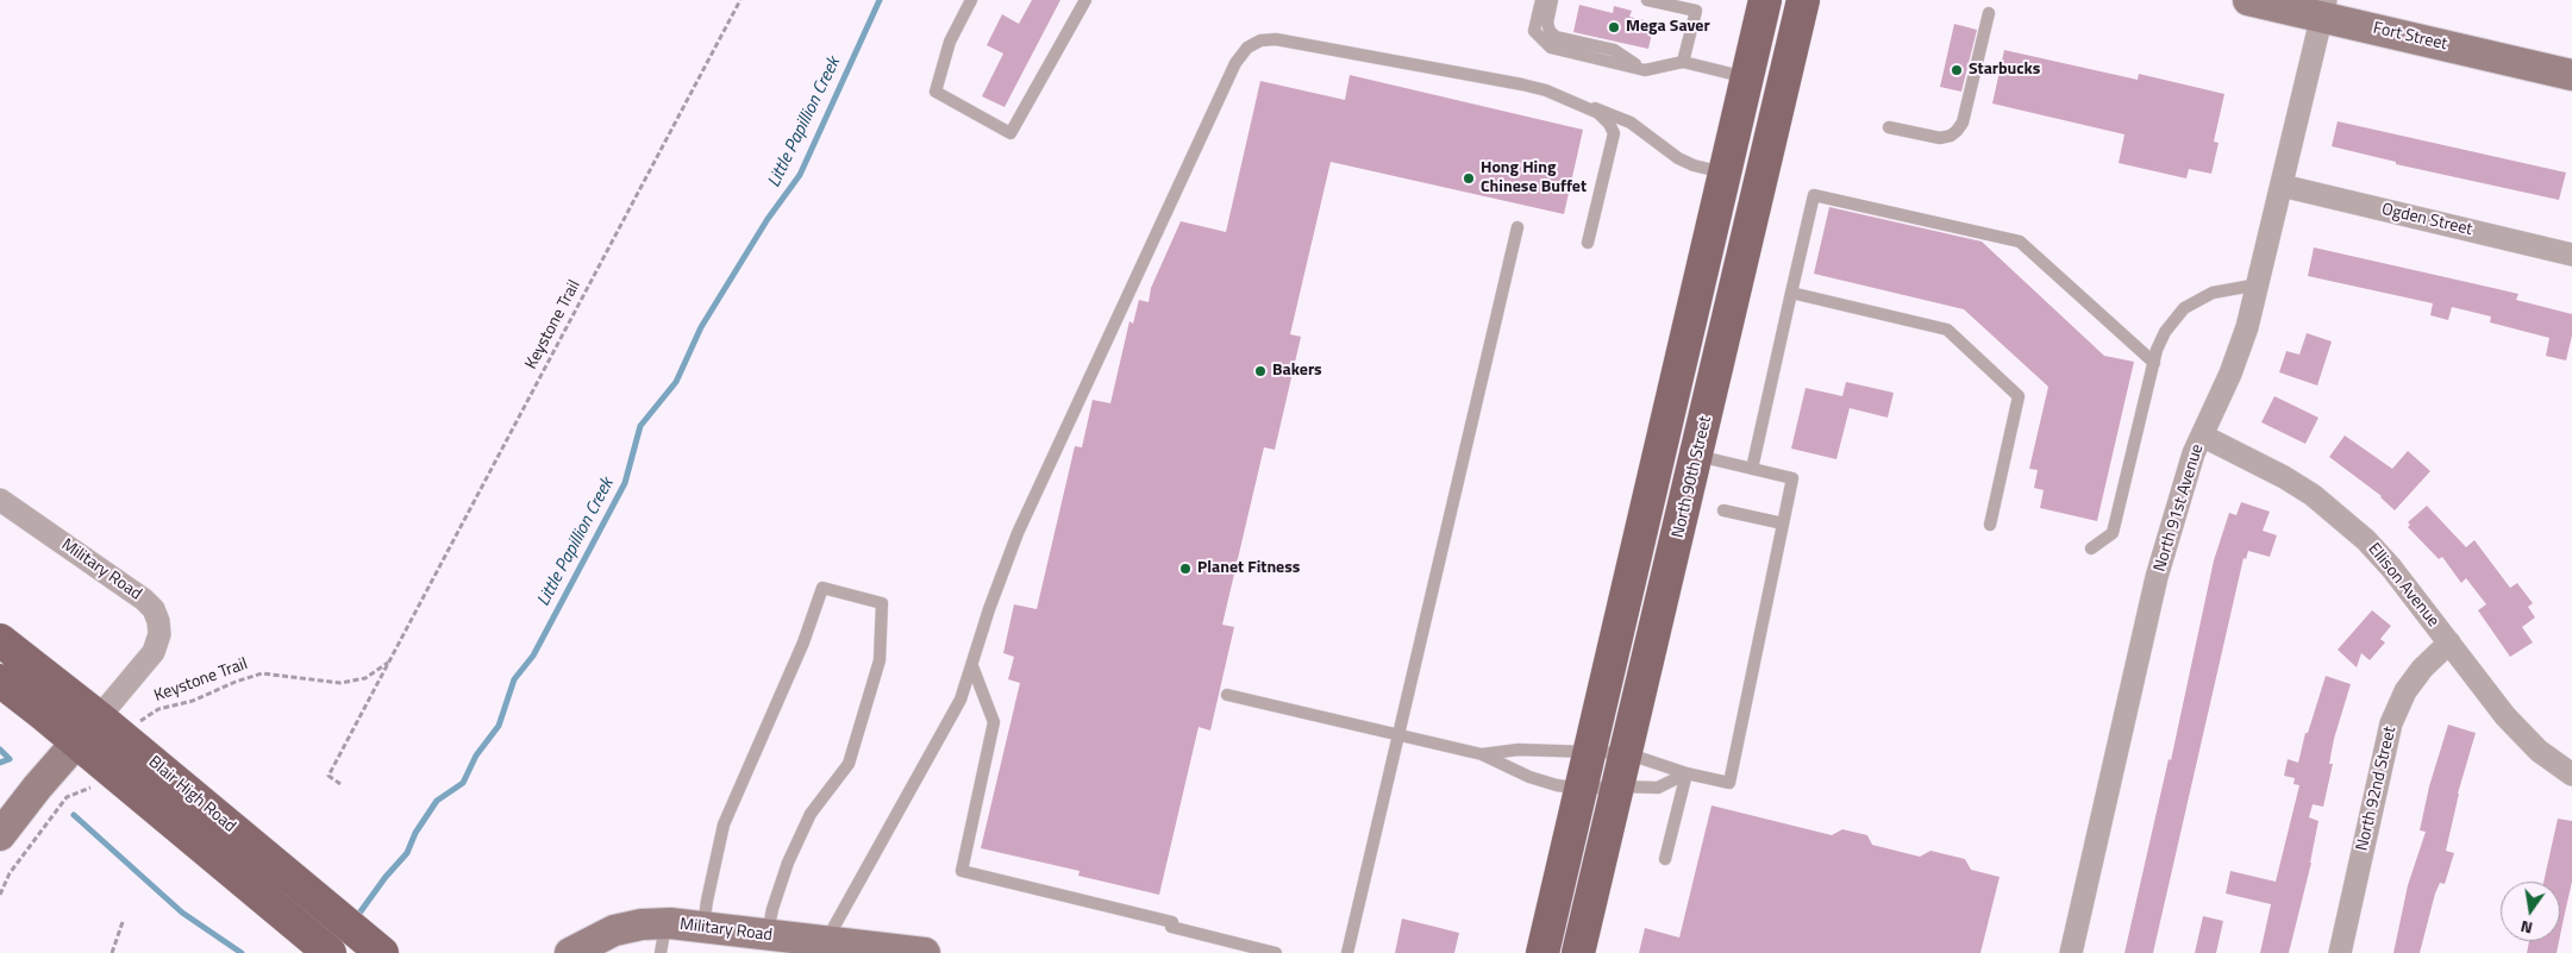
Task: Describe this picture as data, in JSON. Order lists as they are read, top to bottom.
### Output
{
  "streets": {
    "main road": [
      "Fort Street",
      "North 90th Street",
      "Military Road",
      "Blair High Road"
    ],
    "street": [
      "Ogden Street",
      "North 91st Avenue",
      "Ellison Avenue",
      "North 92nd Street"
    ],
    "path": ["Keystone Trail"]
  },
  "crossings": [
    ["Fort Street", "North 91st Avenue"],
    ["Ogden Street", "North 91st Avenue"],
    ["North 91st Avenue", "Ellison Avenue"],
    ["Military Road", "Blair High Road"],
    ["Ellison Avenue", "North 92nd Street"]
  ],
  "water": ["Little Papillion Creek"],
  "places": [
    "Mega Saver",
    "Starbucks",
    "Hong Hing Chinese Buffet",
    "Bakers",
    "Planet Fitness"
  ],
  "north": "bottom"
}
